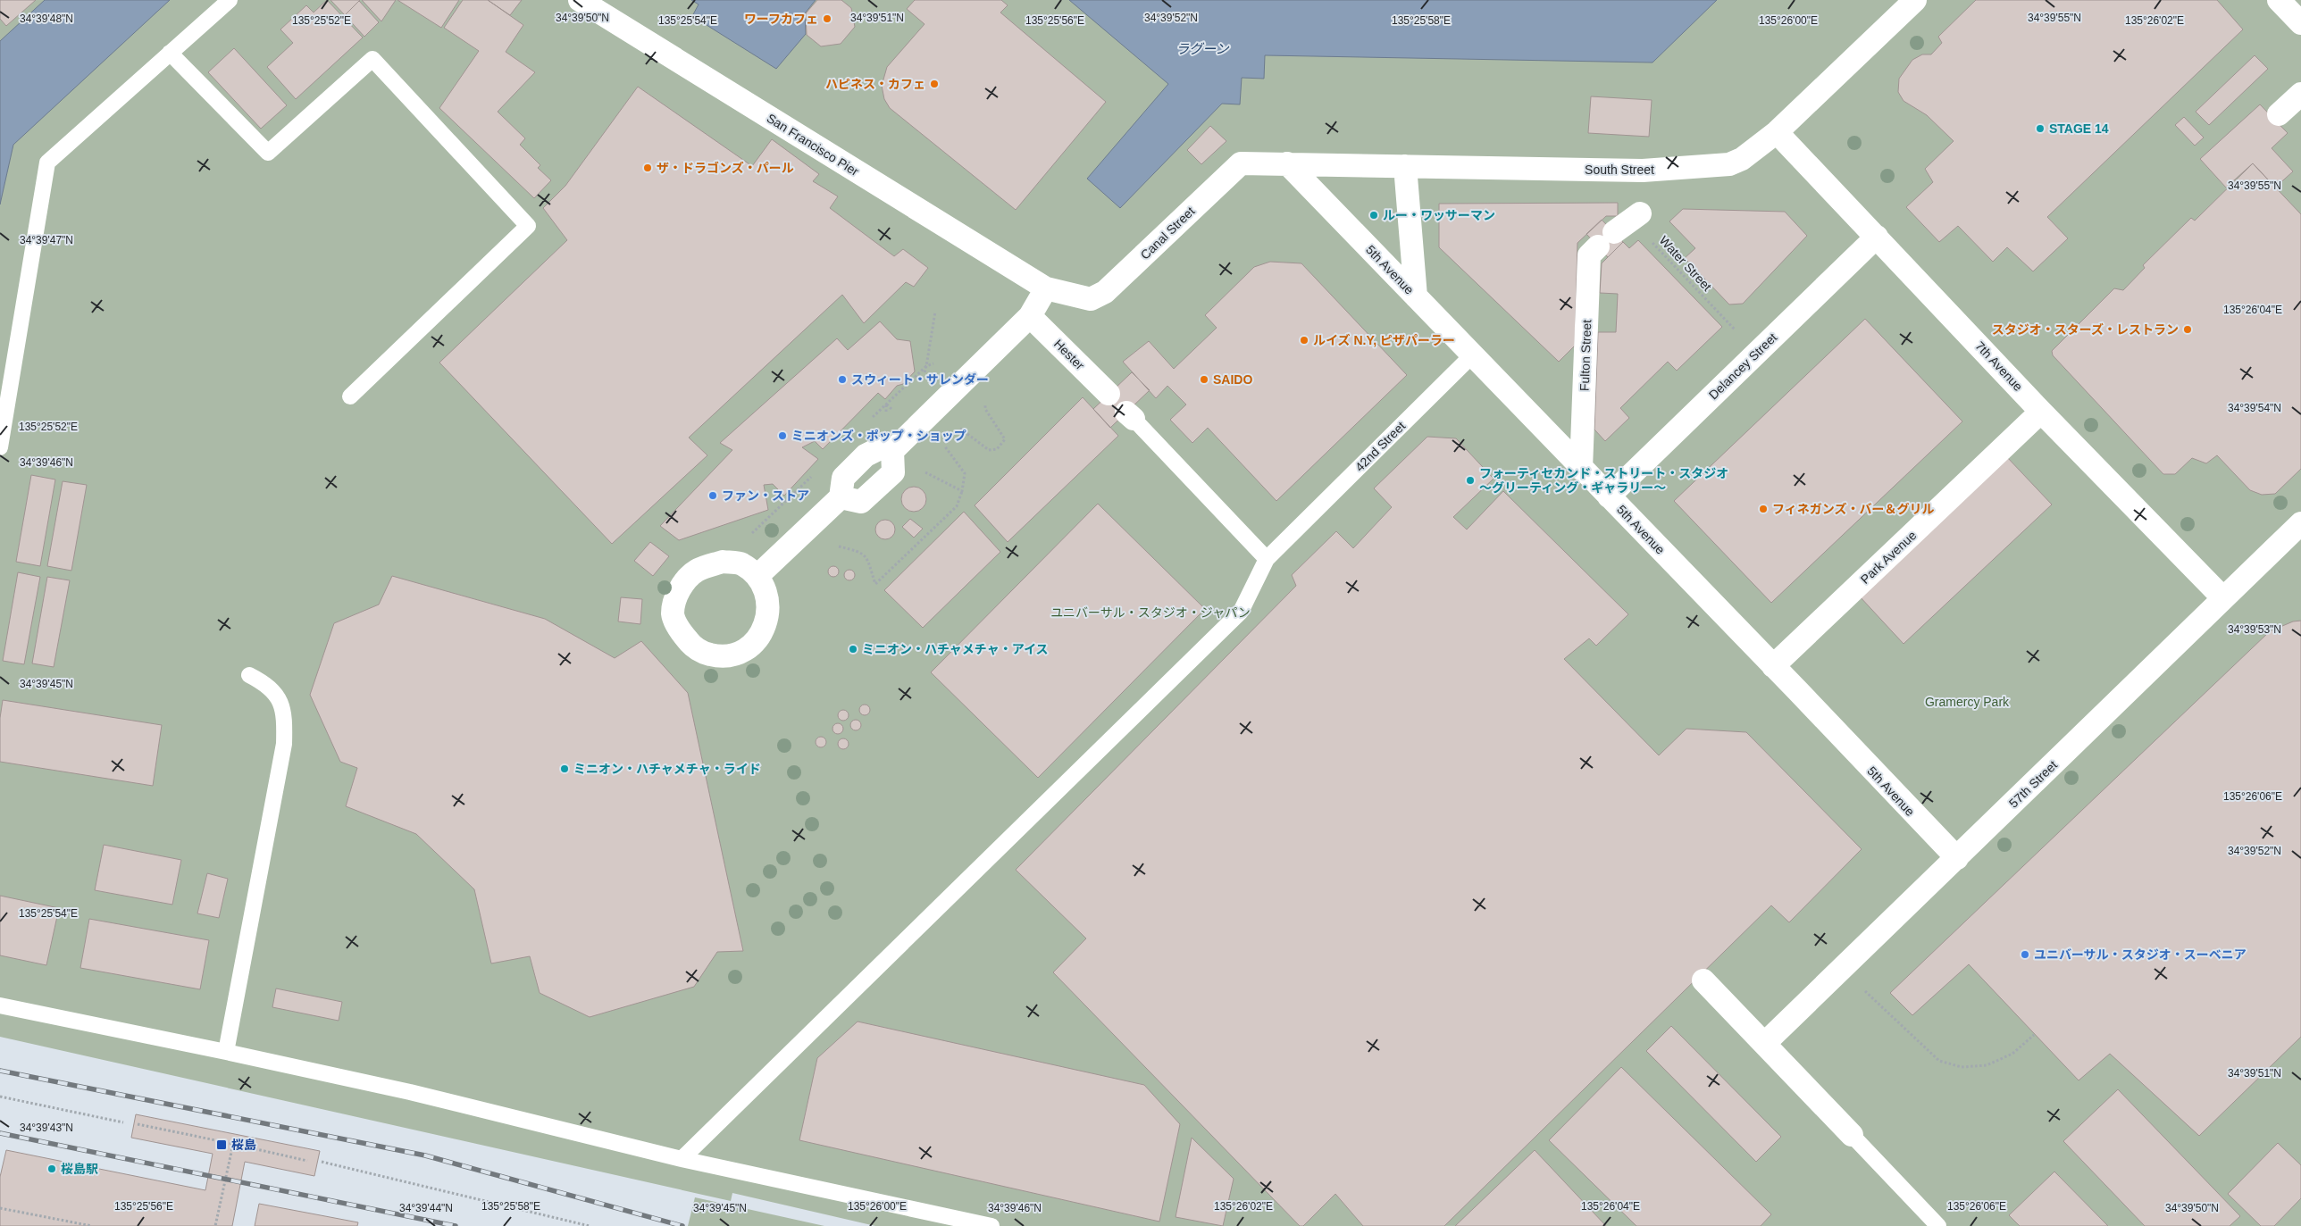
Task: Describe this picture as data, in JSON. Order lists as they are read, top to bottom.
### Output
{
  "streets": {
    "street": [
      "San Francisco Pier",
      "South Street",
      "Canal Street",
      "5th Avenue",
      "Hester",
      "Fulton Street",
      "Delancey Street",
      "7th Avenue",
      "Park Avenue",
      "57th Street"
    ],
    "lane": ["42nd Street"],
    "path": ["Water Street"]
  },
  "crossings": [
    ["San Francisco Pier", "Canal Street"],
    ["South Street", "Canal Street"],
    ["South Street", "5th Avenue"],
    ["South Street", "7th Avenue"],
    ["Canal Street", "5th Avenue"],
    ["Water Street", "Fulton Street"],
    ["Water Street", "Delancey Street"],
    ["5th Avenue", "Fulton Street"],
    ["5th Avenue", "Delancey Street"],
    ["5th Avenue", "42nd Street"],
    ["5th Avenue", "Park Avenue"],
    ["5th Avenue", "57th Street"],
    ["Delancey Street", "7th Avenue"],
    ["7th Avenue", "Park Avenue"],
    ["7th Avenue", "57th Street"]
  ],
  "water": ["ラグーン"],
  "parks": ["ユニバーサル・スタジオ・ジャパン", "Gramercy Park"],
  "places": {
    "other": [
      "ワーフカフェ",
      "ハピネス・カフェ",
      "STAGE 14",
      "ザ・ドラゴンズ・パール",
      "ルー・ワッサーマン",
      "スタジオ・スターズ・レストラン",
      "ルイズ N.Y, ピザパーラー",
      "スウィート・サレンダー",
      "SAIDO",
      "ミニオンズ・ポップ・ショップ",
      "フォーティセカンド・ストリート・スタジオ ～グリーティング・ギャラリー～",
      "ファン・ストア",
      "フィネガンズ・バー＆グリル",
      "ミニオン・ハチャメチャ・アイス",
      "ミニオン・ハチャメチャ・ライド",
      "ユニバーサル・スタジオ・スーベニア",
      "桜島駅"
    ],
    "transit": ["桜島"]
  },
  "coordinates": [
    "34°39'50\"N",
    "34°39'55\"N",
    "34°39'51\"N",
    "34°39'52\"N",
    "34°39'48\"N",
    "135°25'52\"E",
    "135°25'54\"E",
    "135°25'56\"E",
    "135°25'58\"E",
    "135°26'00\"E",
    "135°26'02\"E",
    "34°39'47\"N",
    "135°26'04\"E",
    "34°39'54\"N",
    "34°39'46\"N",
    "34°39'53\"N",
    "34°39'45\"N",
    "135°26'06\"E",
    "34°39'43\"N",
    "34°39'44\"N"
  ]
}
